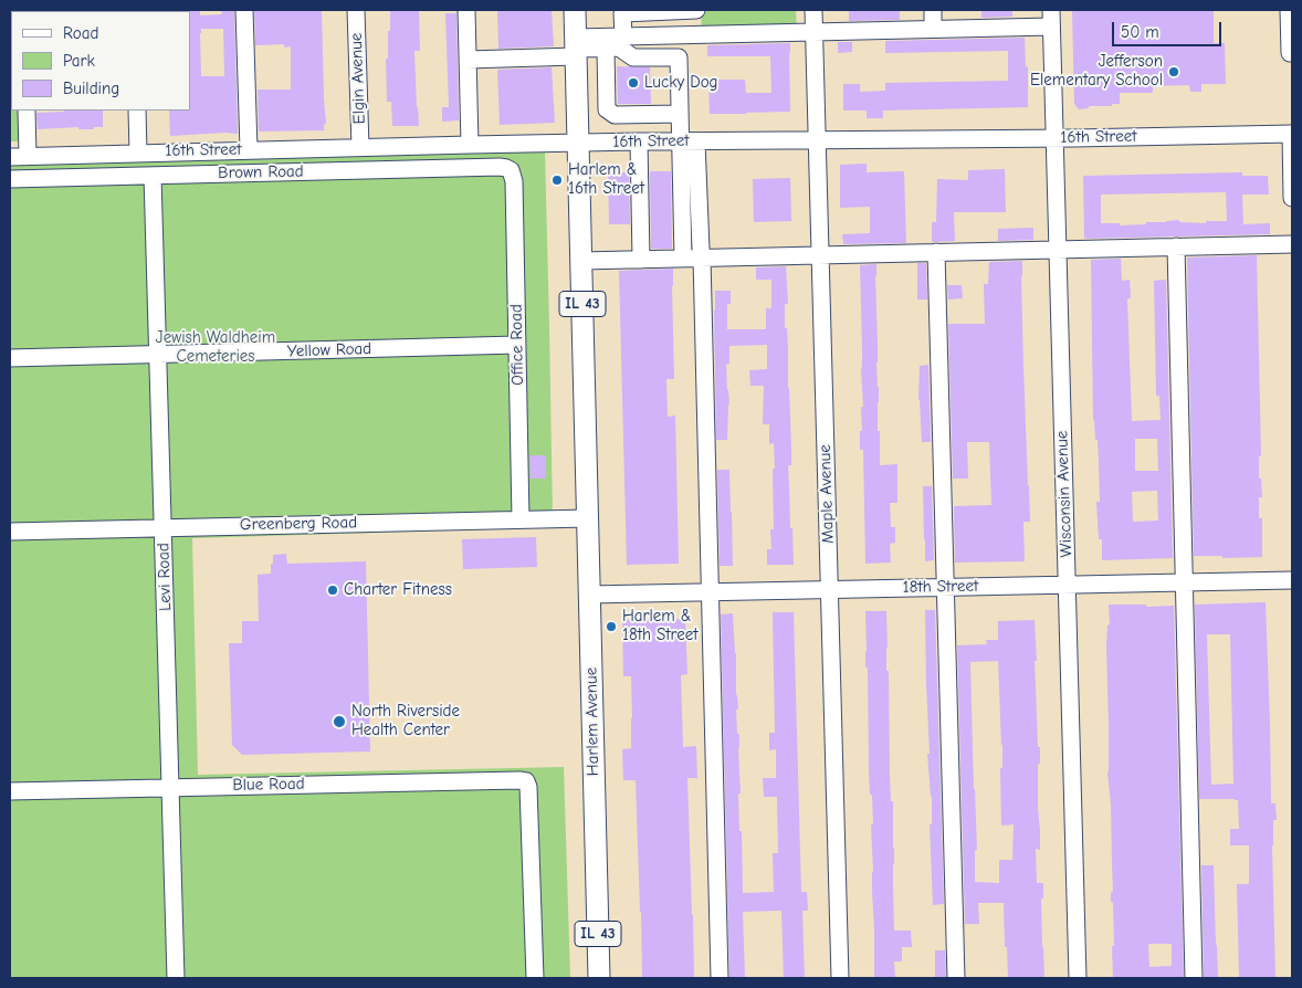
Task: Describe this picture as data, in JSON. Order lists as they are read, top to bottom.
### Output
{
  "streets": {
    "main road": ["IL 43", "Harlem Avenue"],
    "street": [
      "Elgin Avenue",
      "16th Street",
      "Brown Road",
      "Office Road",
      "Yellow Road",
      "Maple Avenue",
      "Wisconsin Avenue",
      "Greenberg Road",
      "Levi Road",
      "18th Street",
      "Blue Road"
    ]
  },
  "crossings": [
    ["Elgin Avenue", "16th Street"],
    ["16th Street", "IL 43"],
    ["16th Street", "Maple Avenue"],
    ["16th Street", "Wisconsin Avenue"],
    ["Brown Road", "Office Road"],
    ["Brown Road", "Levi Road"],
    ["IL 43", "Harlem Avenue"],
    ["Office Road", "Yellow Road"],
    ["Office Road", "Greenberg Road"],
    ["Yellow Road", "Levi Road"],
    ["Maple Avenue", "18th Street"],
    ["Wisconsin Avenue", "18th Street"],
    ["Greenberg Road", "Levi Road"],
    ["Greenberg Road", "Harlem Avenue"],
    ["Levi Road", "Blue Road"],
    ["18th Street", "Harlem Avenue"]
  ],
  "parks": ["Jewish Waldheim Cemeteries"],
  "places": [
    "Jefferson Elementary School",
    "Lucky Dog",
    "Harlem & 16th Street",
    "Charter Fitness",
    "Harlem & 18th Street",
    "North Riverside Health Center"
  ],
  "legend": ["Road", "Park", "Building"],
  "scale_bar": "50 m"
}
